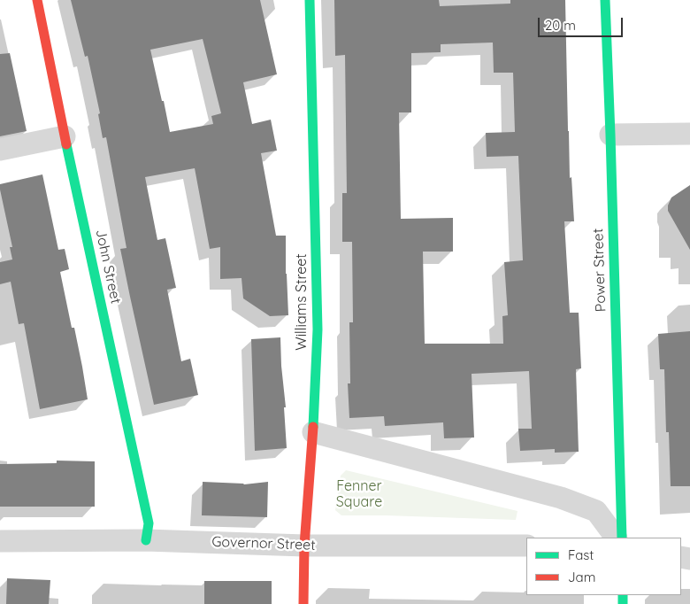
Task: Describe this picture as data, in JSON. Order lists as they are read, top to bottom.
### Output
{
  "streets": {
    "street": [
      "John Street",
      "Power Street",
      "Williams Street",
      "Governor Street"
    ]
  },
  "crossings": [
    ["John Street", "Governor Street"],
    ["Williams Street", "Governor Street"]
  ],
  "parks": ["Fenner Square"],
  "legend": ["Fast", "Jam"],
  "scale_bar": "20 m"
}
